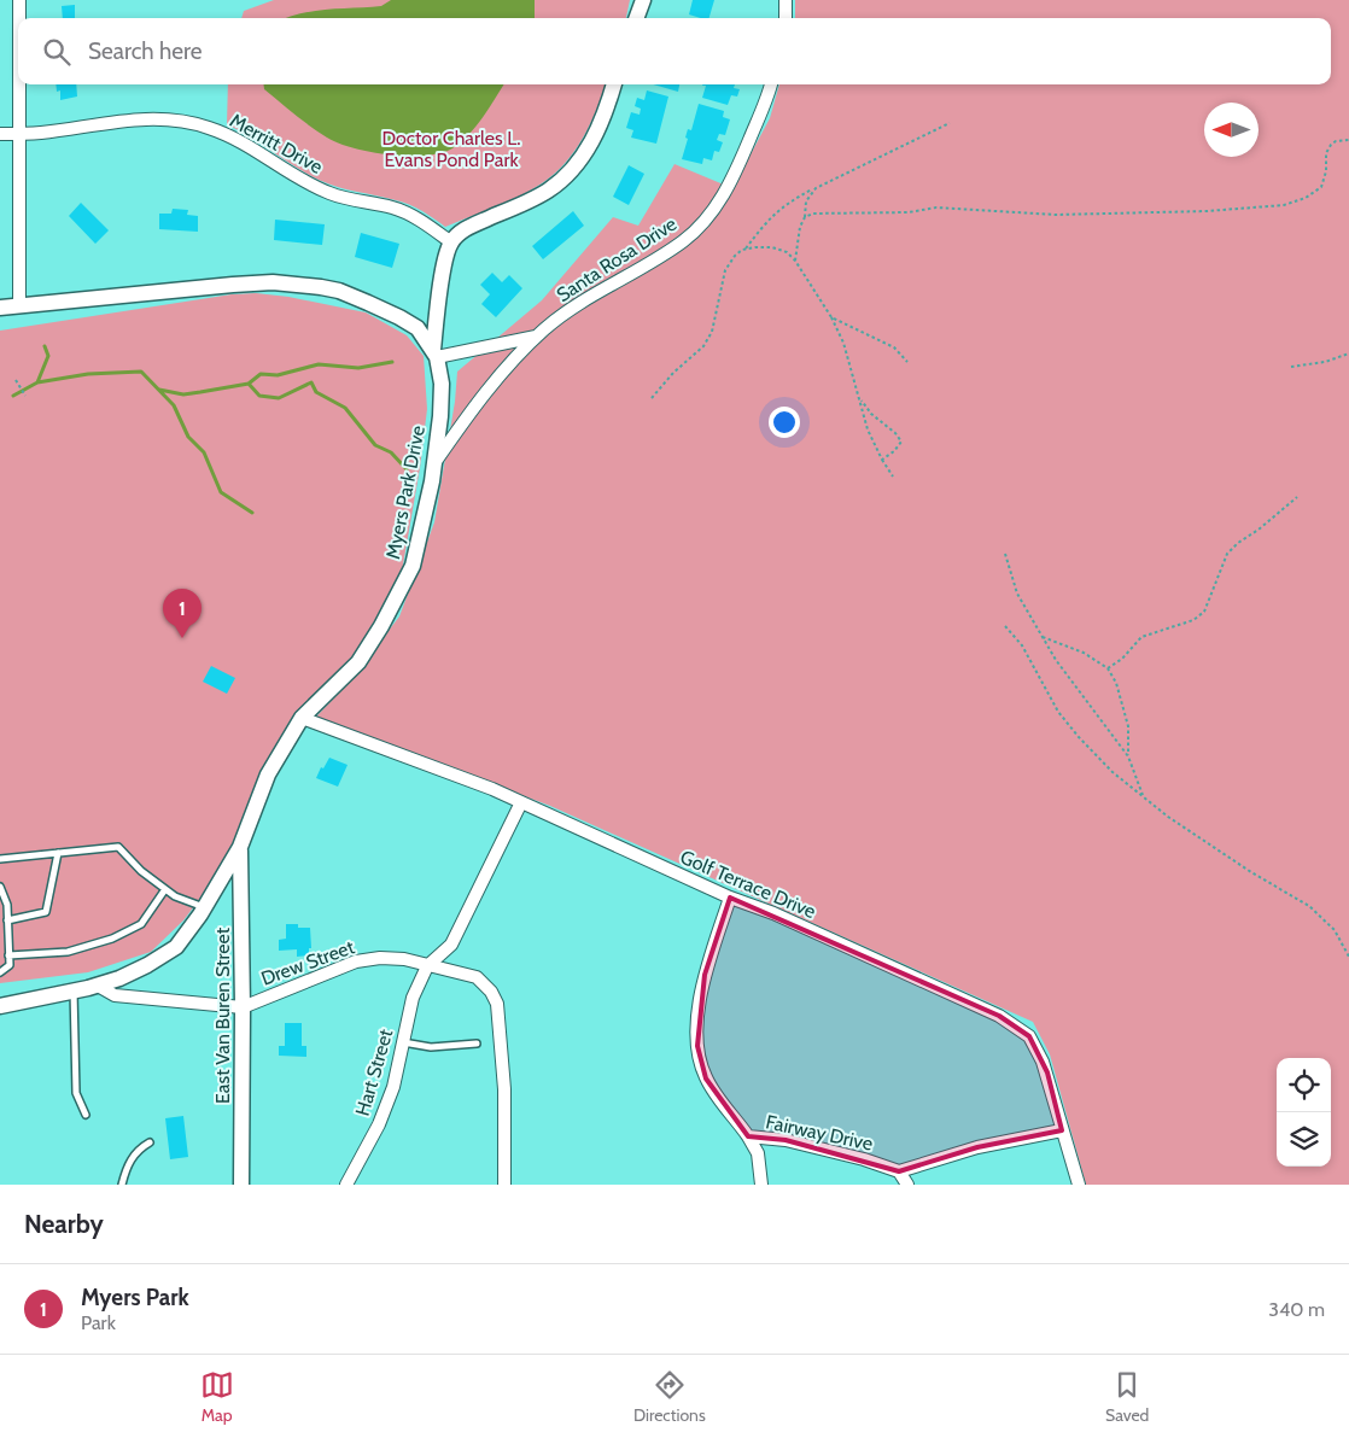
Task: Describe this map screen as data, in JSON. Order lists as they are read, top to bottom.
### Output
{
  "streets": {
    "street": [
      "Merritt Drive",
      "Santa Rosa Drive",
      "Myers Park Drive",
      "Golf Terrace Drive",
      "Drew Street",
      "East Van Buren Street",
      "Hart Street",
      "Fairway Drive"
    ]
  },
  "crossings": [
    ["Santa Rosa Drive", "Myers Park Drive"],
    ["Myers Park Drive", "Golf Terrace Drive"],
    ["Myers Park Drive", "Drew Street"],
    ["Myers Park Drive", "East Van Buren Street"],
    ["Golf Terrace Drive", "Fairway Drive"],
    ["Drew Street", "East Van Buren Street"],
    ["Drew Street", "Hart Street"]
  ],
  "parks": ["Doctor Charles L. Evans Pond Park"],
  "north": "left",
  "page": {
    "search": "Search here",
    "pins": "1",
    "heading": "Nearby",
    "list": [
      {
        "mark": "1",
        "name": "Myers Park",
        "note": "Park",
        "value": "340 m"
      }
    ],
    "nav": ["Map", "Directions", "Saved"]
  }
}
